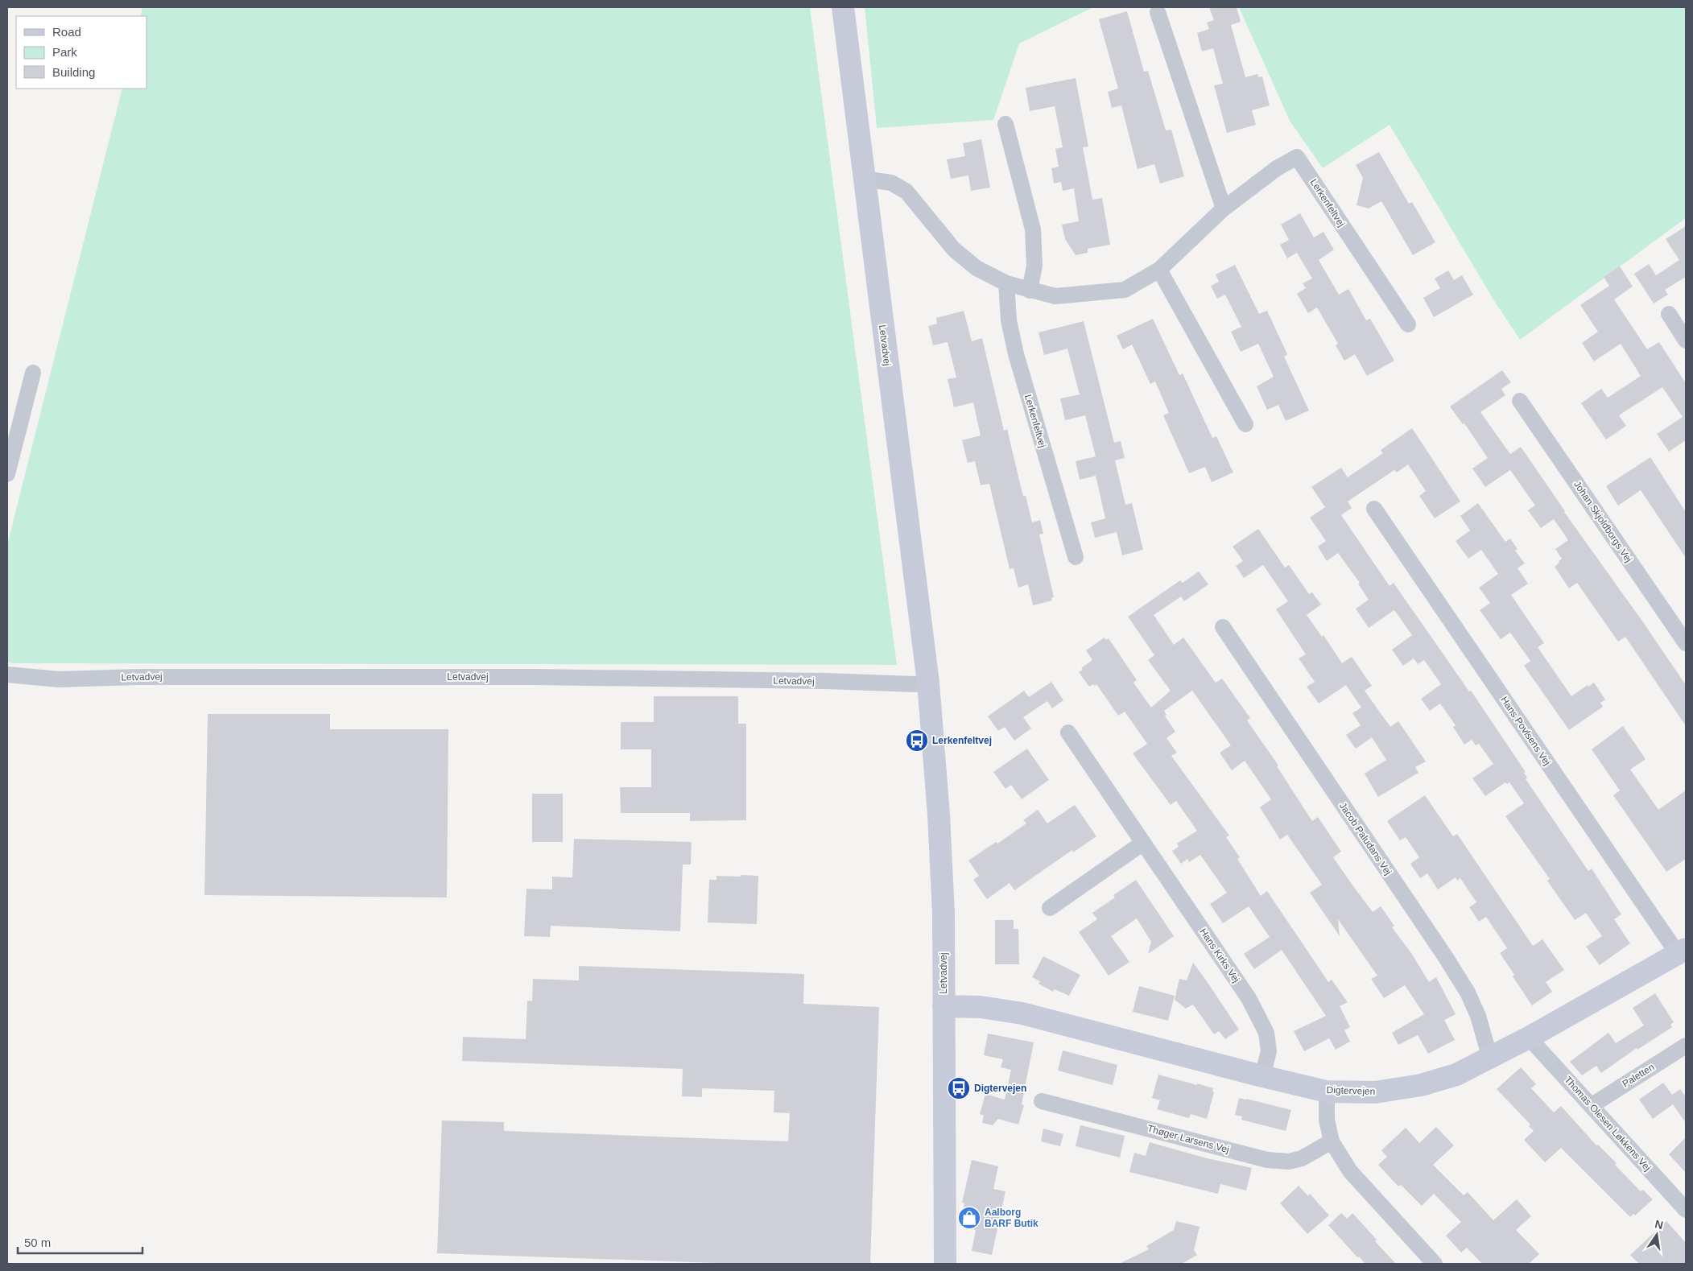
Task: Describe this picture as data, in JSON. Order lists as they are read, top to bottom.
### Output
{
  "streets": {
    "street": [
      "Lerkenfeltvej",
      "Letvadvej",
      "Johan Skjoldborgs Vej",
      "Hans Povlsens Vej",
      "Jacob Paludans Vej",
      "Hans Kirks Vej",
      "Paletten",
      "Digtervejen",
      "Thomas Olesen Løkkens Vej",
      "Thøger Larsens Vej"
    ]
  },
  "crossings": [
    ["Lerkenfeltvej", "Letvadvej"],
    ["Letvadvej", "Digtervejen"],
    ["Hans Povlsens Vej", "Digtervejen"],
    ["Jacob Paludans Vej", "Digtervejen"],
    ["Hans Kirks Vej", "Digtervejen"],
    ["Paletten", "Thomas Olesen Løkkens Vej"],
    ["Digtervejen", "Thomas Olesen Løkkens Vej"]
  ],
  "places": {
    "bus stop": ["Lerkenfeltvej", "Digtervejen"],
    "shop": ["Aalborg BARF Butik"]
  },
  "legend": ["Road", "Park", "Building"],
  "scale_bar": "50 m",
  "north": "top"
}
